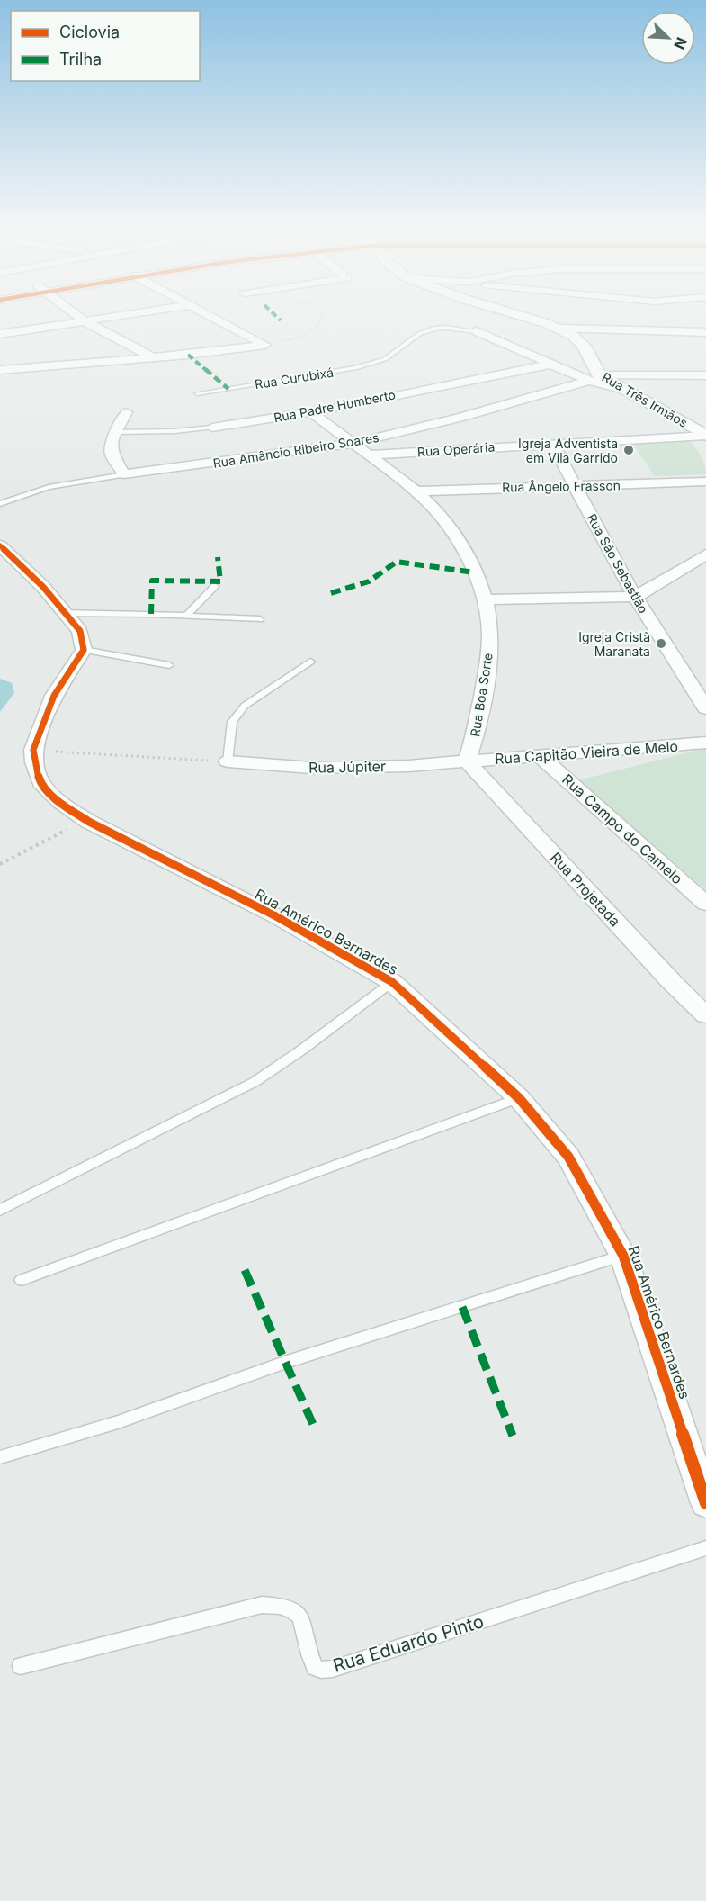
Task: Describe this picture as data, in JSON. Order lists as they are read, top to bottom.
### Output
{
  "streets": {
    "street": [
      "Rua Três Irmãos",
      "Rua Padre Humberto",
      "Rua Operária",
      "Rua Amâncio Ribeiro Soares",
      "Rua Ângelo Frasson",
      "Rua São Sebastião",
      "Rua Boa Sorte",
      "Rua Capitão Vieira de Melo",
      "Rua Júpiter",
      "Rua Campo do Camelo",
      "Rua Projetada",
      "Rua Américo Bernardes"
    ],
    "lane": ["Rua Curubixá", "Rua Eduardo Pinto"]
  },
  "crossings": [
    ["Rua Três Irmãos", "Rua Operária"],
    ["Rua Três Irmãos", "Rua Amâncio Ribeiro Soares"],
    ["Rua Padre Humberto", "Rua Boa Sorte"],
    ["Rua Operária", "Rua São Sebastião"],
    ["Rua Operária", "Rua Boa Sorte"],
    ["Rua Amâncio Ribeiro Soares", "Rua Boa Sorte"],
    ["Rua Ângelo Frasson", "Rua São Sebastião"],
    ["Rua Ângelo Frasson", "Rua Boa Sorte"],
    ["Rua Boa Sorte", "Rua Capitão Vieira de Melo"],
    ["Rua Boa Sorte", "Rua Júpiter"],
    ["Rua Boa Sorte", "Rua Projetada"],
    ["Rua Capitão Vieira de Melo", "Rua Júpiter"],
    ["Rua Capitão Vieira de Melo", "Rua Campo do Camelo"],
    ["Rua Capitão Vieira de Melo", "Rua Projetada"],
    ["Rua Júpiter", "Rua Projetada"]
  ],
  "places": ["Igreja Adventista em Vila Garrido", "Igreja Cristã Maranata"],
  "legend": ["Ciclovia", "Trilha"],
  "north": "bottom right"
}
